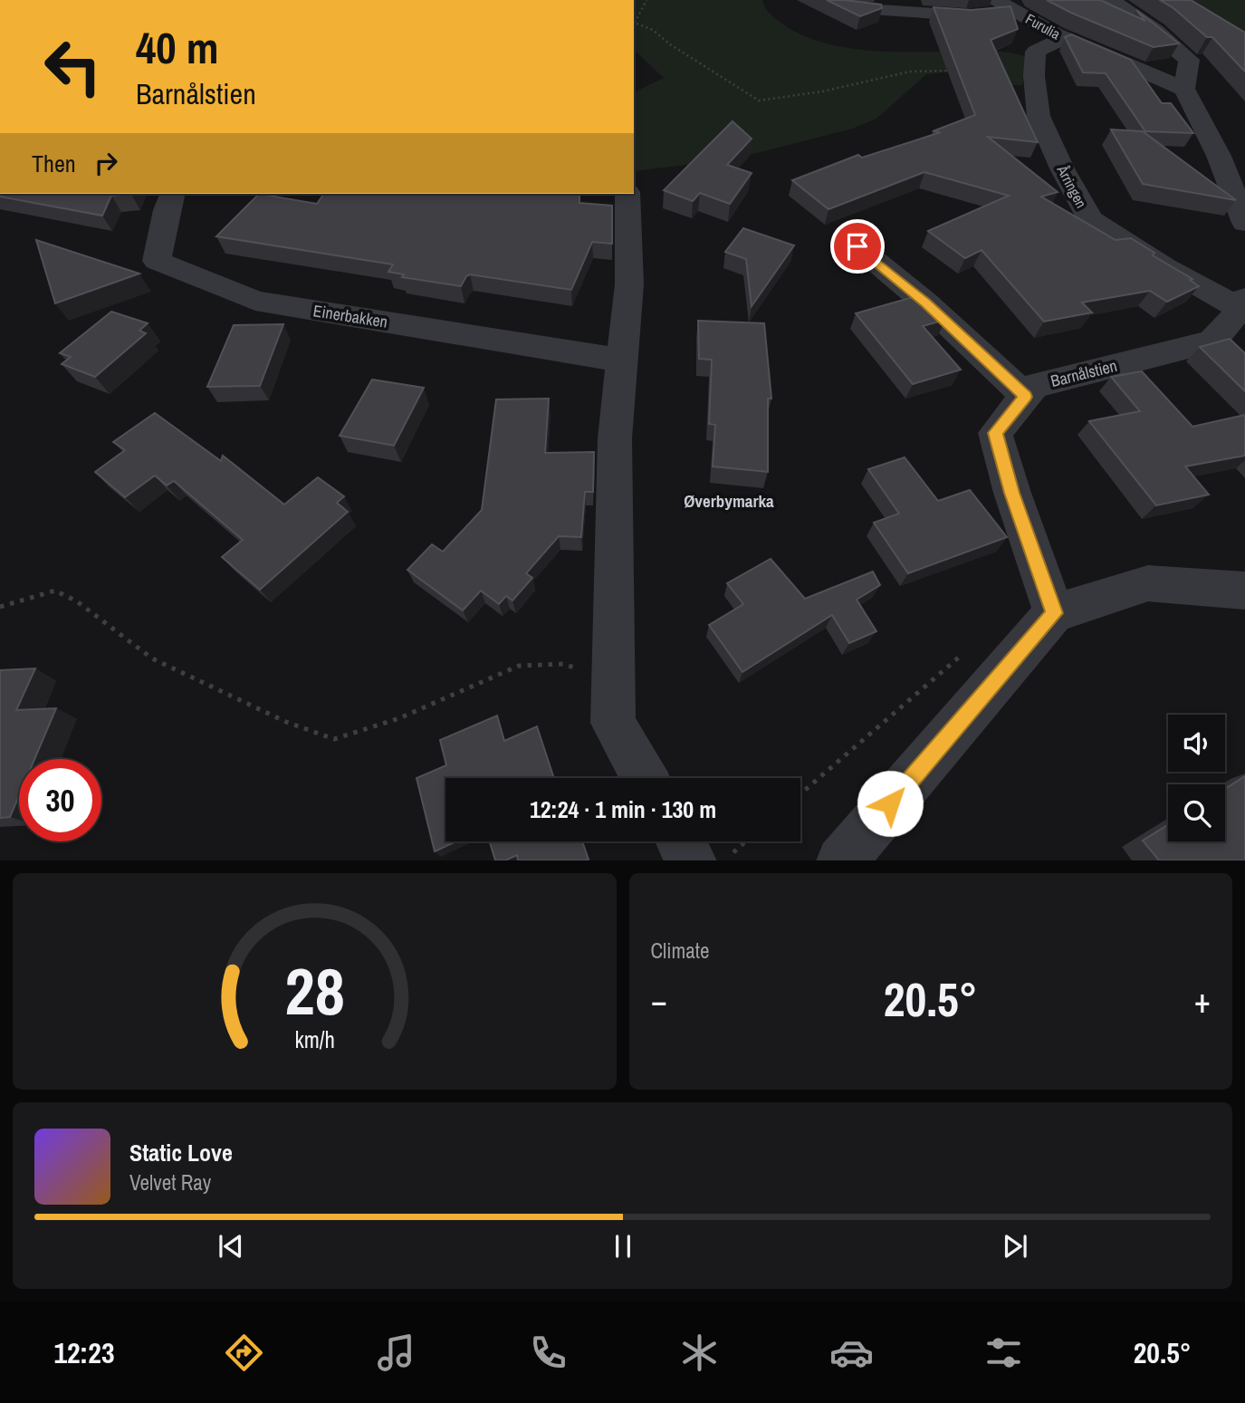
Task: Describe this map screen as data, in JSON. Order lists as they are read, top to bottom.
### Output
{
  "streets": {
    "street": [
      "Furulia",
      "Årringen",
      "Einerbakken",
      "Barnålstien"
    ]
  },
  "crossings": [
    ["Furulia", "Årringen"],
    ["Årringen", "Barnålstien"]
  ],
  "districts": ["Øverbymarka"],
  "page": {
    "turn": ["40 m", "Barnålstien"],
    "then": "Then",
    "limit": "30",
    "trip": "12:24 · 1 min · 130 m",
    "tile": "Climate",
    "heat": ["−", "20.5°", "+"],
    "song": ["Static Love", "Velvet Ray"],
    "tabs": ["12:23", "20.5°"],
    "gauge": ["28", "km/h"]
  }
}
